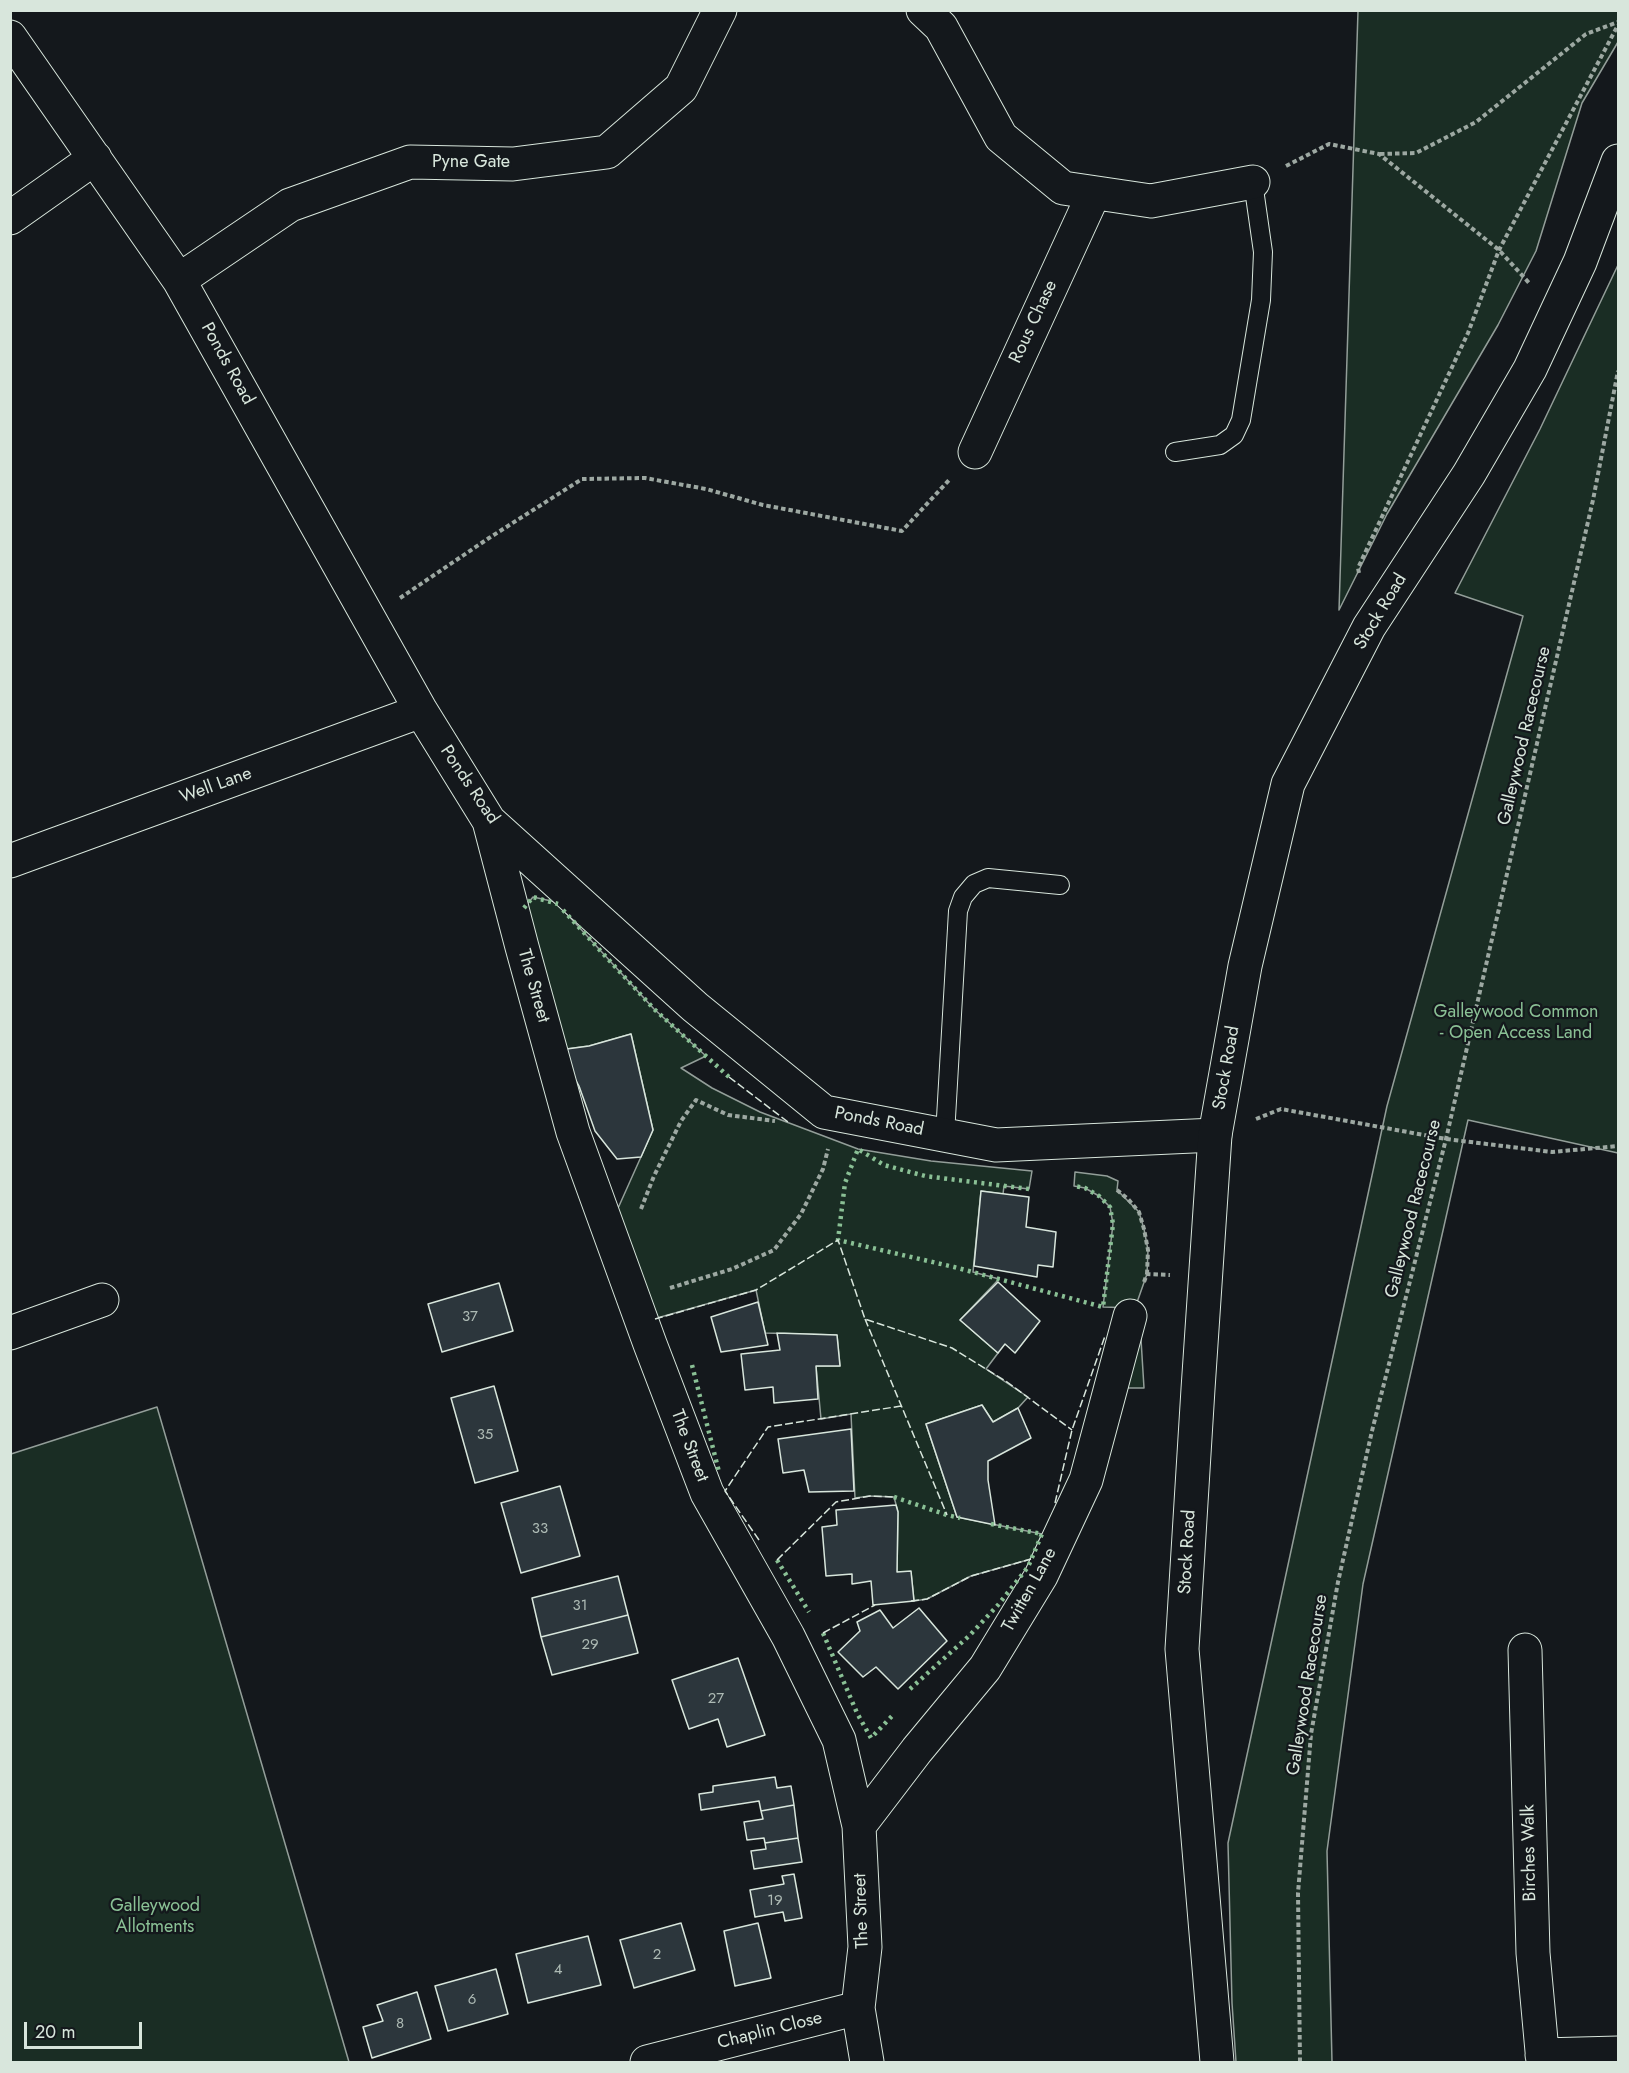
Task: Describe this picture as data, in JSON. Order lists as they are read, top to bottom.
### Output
{
  "streets": {
    "street": [
      "Pyne Gate",
      "Rous Chase",
      "Ponds Road",
      "Stock Road",
      "Well Lane",
      "The Street",
      "Twitten Lane",
      "Birches Walk",
      "Chaplin Close"
    ],
    "path": ["Galleywood Racecourse"]
  },
  "crossings": [
    ["Pyne Gate", "Ponds Road"],
    ["Ponds Road", "Stock Road"],
    ["Ponds Road", "Well Lane"],
    ["Ponds Road", "The Street"],
    ["The Street", "Twitten Lane"],
    ["The Street", "Chaplin Close"]
  ],
  "parks": ["Galleywood Common - Open Access Land", "Galleywood Allotments"],
  "house_numbers": [
    "37",
    "35",
    "33",
    "31",
    "29",
    "27",
    "19",
    "2",
    "4",
    "6",
    "8"
  ],
  "scale_bar": "20 m"
}
